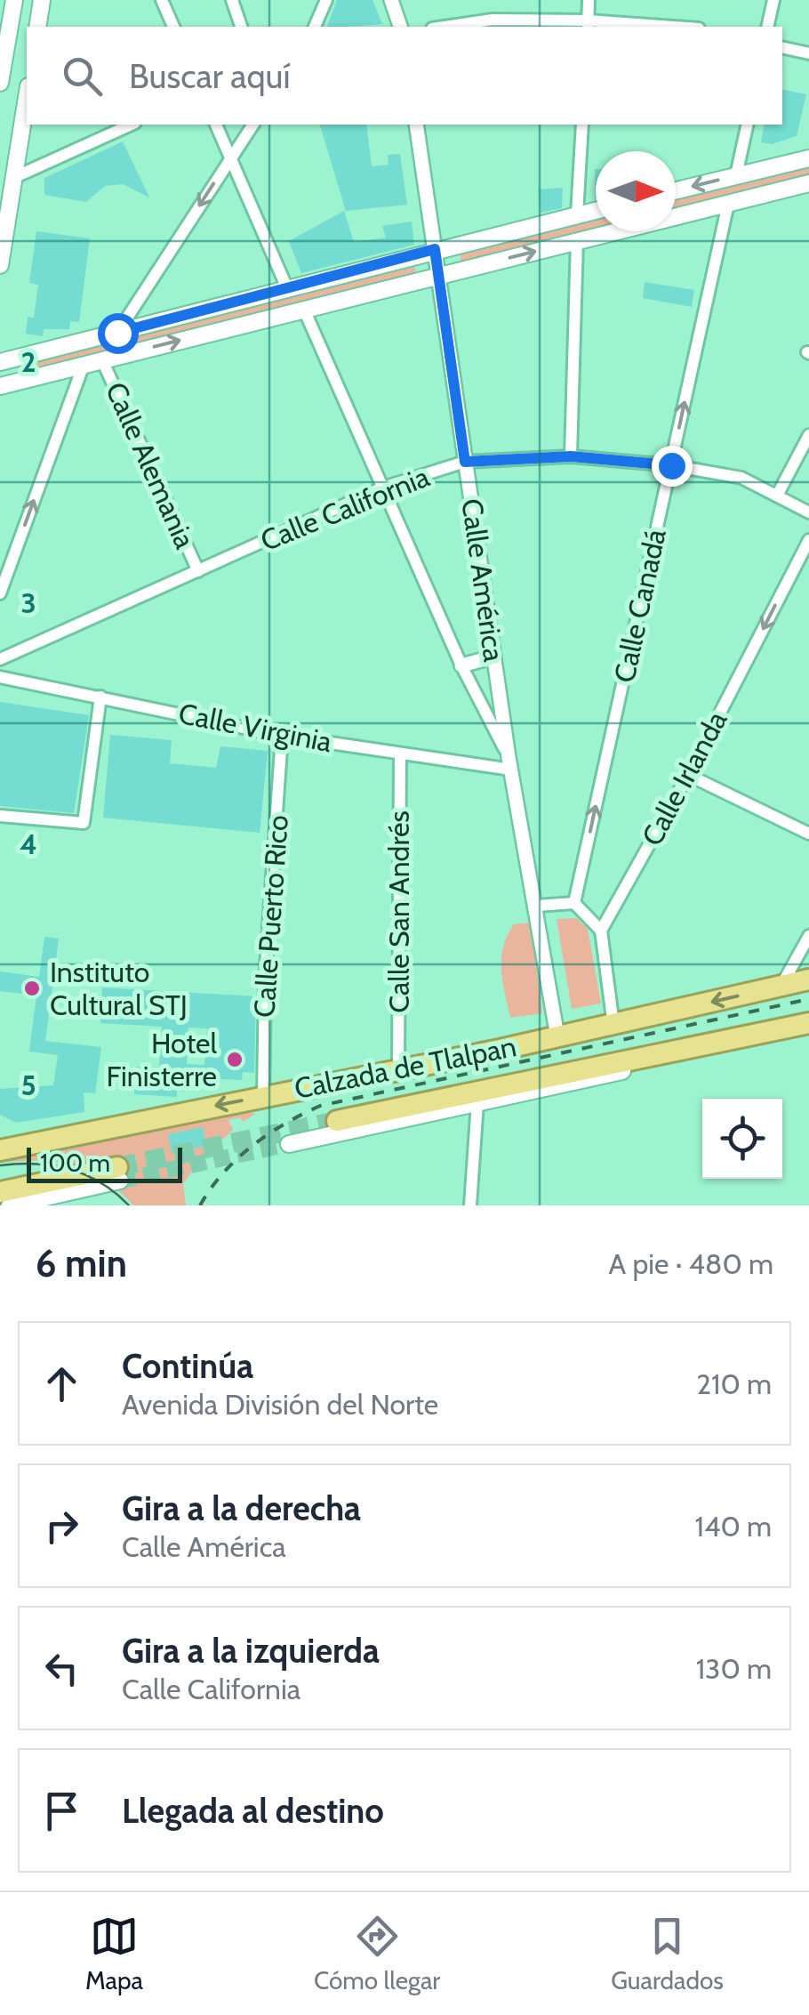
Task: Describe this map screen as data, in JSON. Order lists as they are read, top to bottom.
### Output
{
  "streets": {
    "highway": ["Calzada de Tlalpan"],
    "street": [
      "Calle Alemania",
      "Calle California",
      "Calle América",
      "Calle Canadá",
      "Calle Virginia",
      "Calle Irlanda",
      "Calle San Andrés",
      "Calle Puerto Rico"
    ]
  },
  "crossings": [
    ["Calle Alemania", "Calle California"],
    ["Calle California", "Calle América"],
    ["Calle California", "Calle Canadá"],
    ["Calle América", "Calle Virginia"],
    ["Calle América", "Calzada de Tlalpan"],
    ["Calle Virginia", "Calle San Andrés"],
    ["Calle Virginia", "Calle Puerto Rico"],
    ["Calle San Andrés", "Calzada de Tlalpan"],
    ["Calle Puerto Rico", "Calzada de Tlalpan"]
  ],
  "one_way": ["Calle Canadá", "Calle Irlanda"],
  "places": ["Instituto Cultural STJ", "Hotel Finisterre"],
  "scale_bar": "100 m",
  "north": "right",
  "page": {
    "search": "Buscar aquí",
    "scale": "100 m",
    "heading": ["6 min", "A pie · 480 m"],
    "list": [
      ["Continúa", "Avenida División del Norte", "210 m"],
      ["Gira a la derecha", "Calle América", "140 m"],
      ["Gira a la izquierda", "Calle California", "130 m"],
      "Llegada al destino"
    ],
    "nav": ["Mapa", "Cómo llegar", "Guardados"]
  },
  "grid": {
    "rows": [
      "2",
      "3",
      "4",
      "5"
    ]
  }
}
